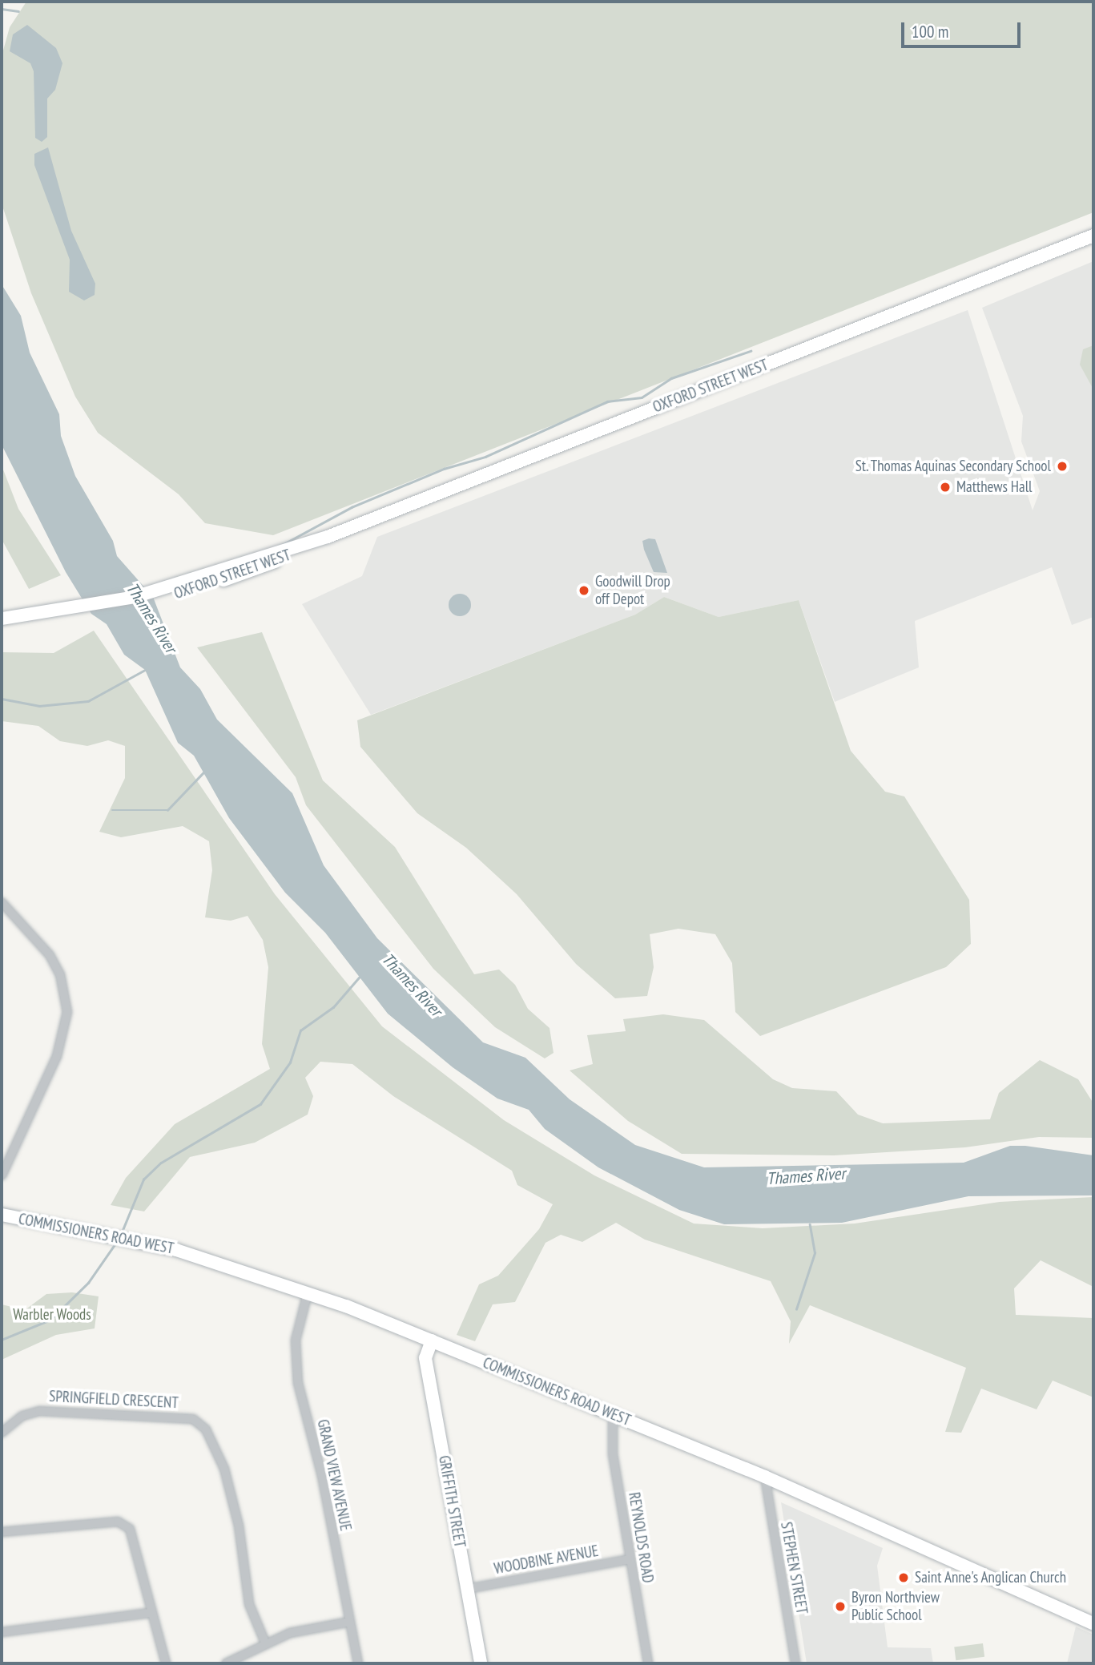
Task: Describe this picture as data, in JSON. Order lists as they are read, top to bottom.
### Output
{
  "streets": {
    "main road": ["OXFORD STREET WEST", "COMMISSIONERS ROAD WEST", "GRIFFITH STREET"],
    "street": [
      "SPRINGFIELD CRESCENT",
      "GRAND VIEW AVENUE",
      "REYNOLDS ROAD",
      "WOODBINE AVENUE",
      "STEPHEN STREET"
    ]
  },
  "crossings": [
    ["COMMISSIONERS ROAD WEST", "GRAND VIEW AVENUE"],
    ["COMMISSIONERS ROAD WEST", "GRIFFITH STREET"],
    ["COMMISSIONERS ROAD WEST", "REYNOLDS ROAD"],
    ["COMMISSIONERS ROAD WEST", "STEPHEN STREET"],
    ["GRIFFITH STREET", "WOODBINE AVENUE"],
    ["REYNOLDS ROAD", "WOODBINE AVENUE"]
  ],
  "water": ["Thames River"],
  "parks": ["Warbler Woods"],
  "places": [
    "St. Thomas Aquinas Secondary School",
    "Matthews Hall",
    "Goodwill Drop off Depot",
    "Saint Anne's Anglican Church",
    "Byron Northview Public School"
  ],
  "scale_bar": "100 m"
}
